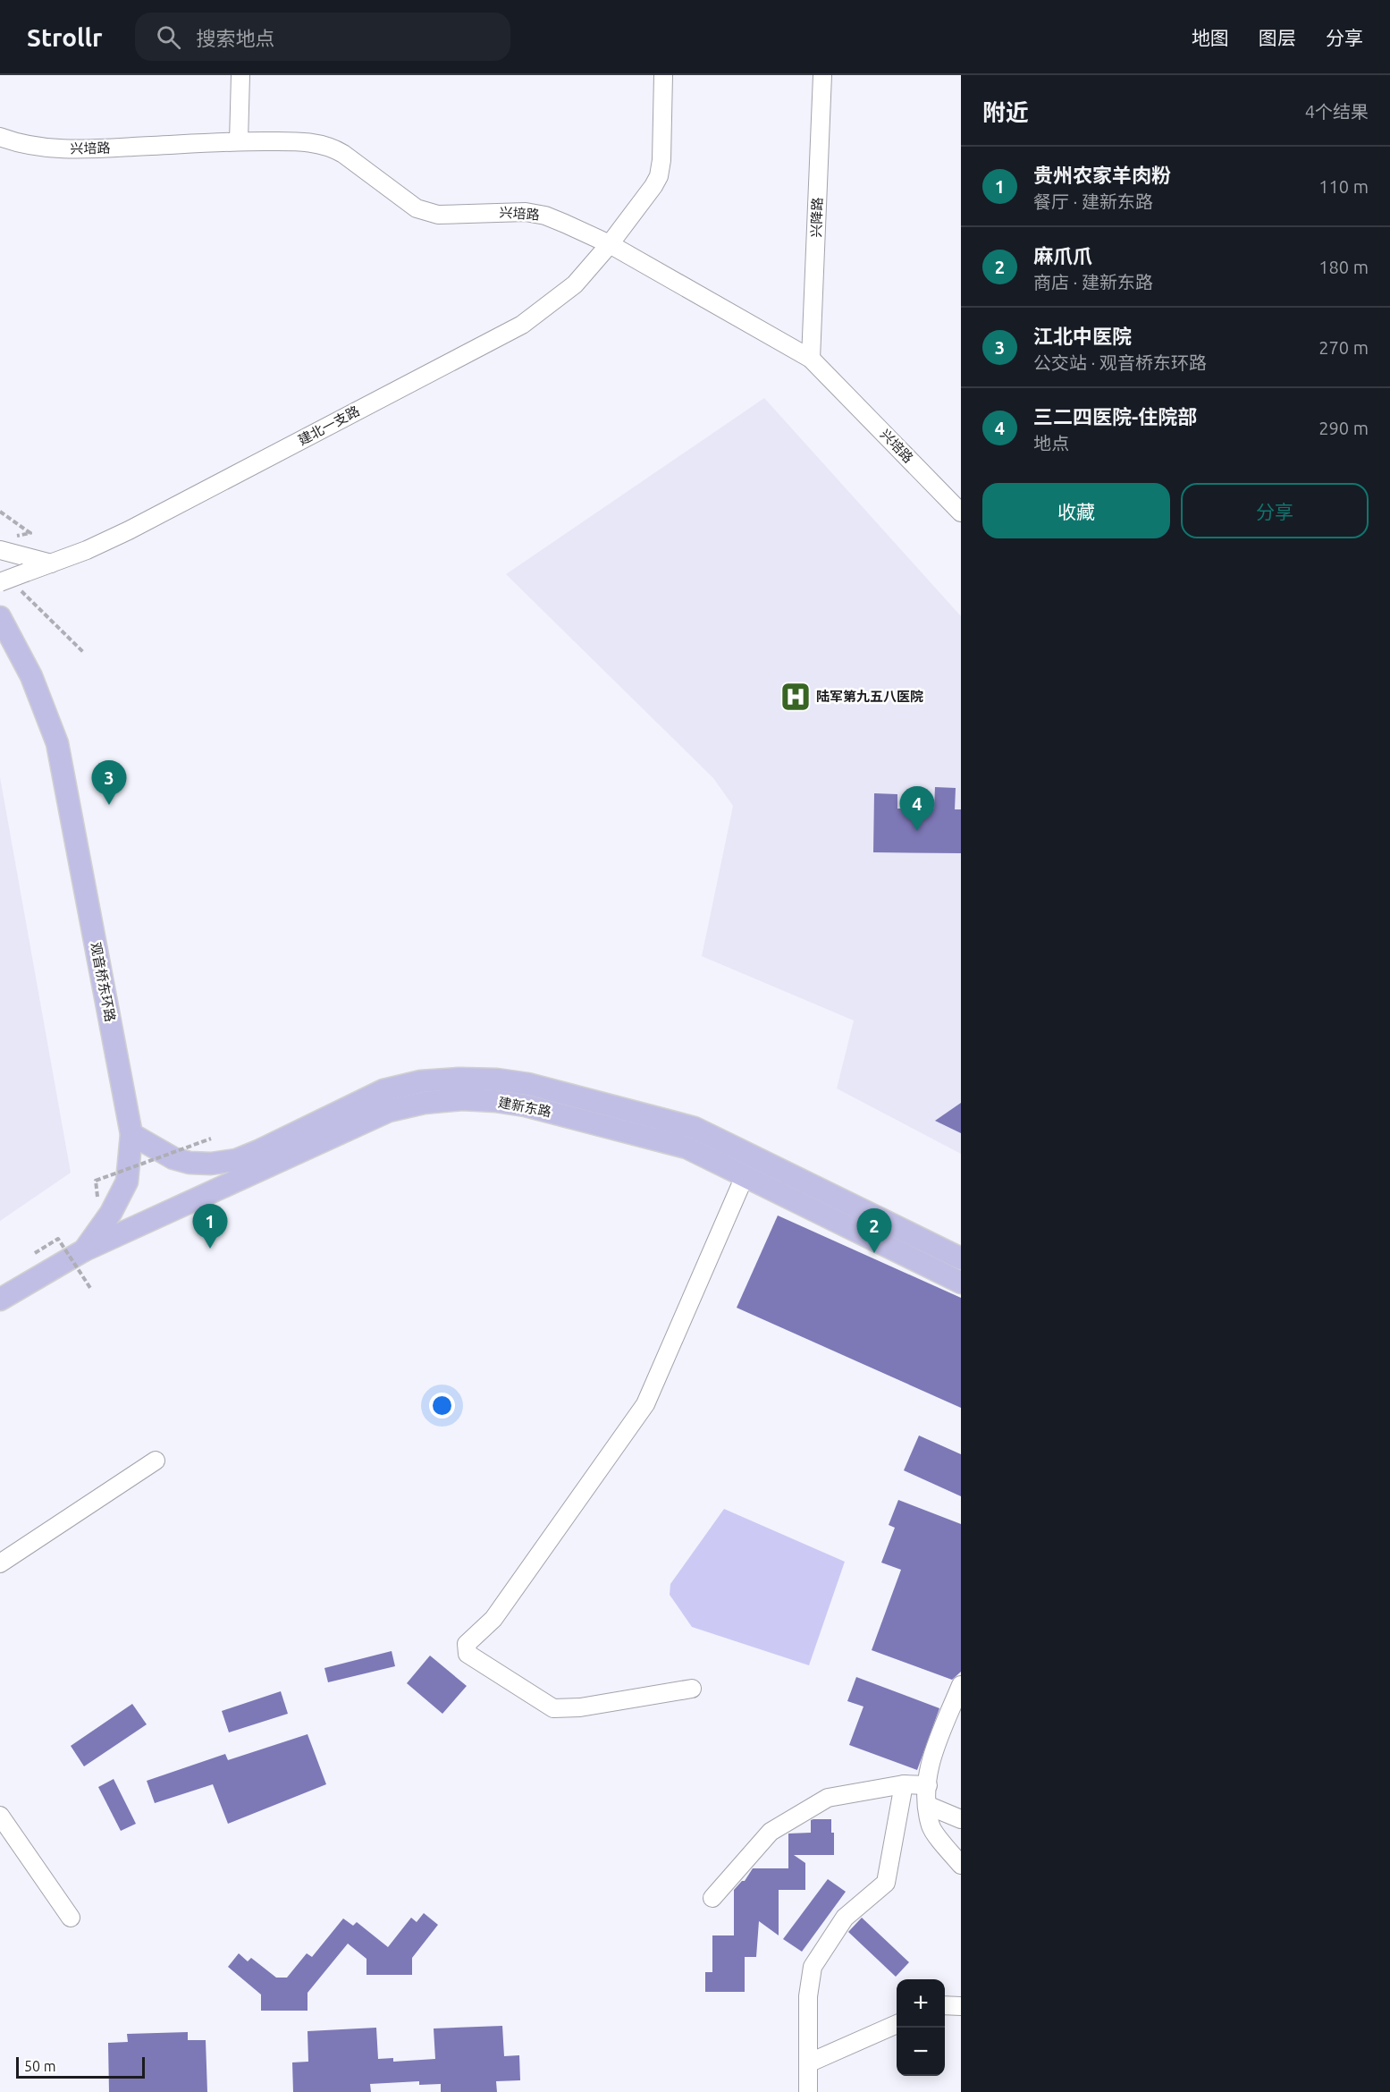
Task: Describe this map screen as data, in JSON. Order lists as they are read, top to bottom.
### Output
{
  "streets": {
    "main road": ["观音桥东环路", "建新东路"],
    "street": ["兴培路", "兴降路", "建北一支路"]
  },
  "crossings": [
    ["兴培路", "兴降路"],
    ["兴培路", "建北一支路"],
    ["观音桥东环路", "建新东路"]
  ],
  "places": {
    "hospital": ["陆军第九五八医院"]
  },
  "scale_bar": "50 m",
  "page": {
    "header": "Strollr",
    "search": "搜索地点",
    "nav": ["地图", "图层", "分享"],
    "heading": ["附近", "4个结果"],
    "list": [
      {
        "mark": "1",
        "name": "贵州农家羊肉粉",
        "note": "餐厅 · 建新东路",
        "value": "110 m"
      },
      {
        "mark": "2",
        "name": "麻爪爪",
        "note": "商店 · 建新东路",
        "value": "180 m"
      },
      {
        "mark": "3",
        "name": "江北中医院",
        "note": "公交站 · 观音桥东环路",
        "value": "270 m"
      },
      {
        "mark": "4",
        "name": "三二四医院-住院部",
        "note": "地点",
        "value": "290 m"
      }
    ],
    "buttons": ["收藏", "分享"],
    "pins": [
      "3",
      "4",
      "1",
      "2"
    ],
    "map_buttons": ["+", "−"],
    "scale": "50 m"
  }
}
